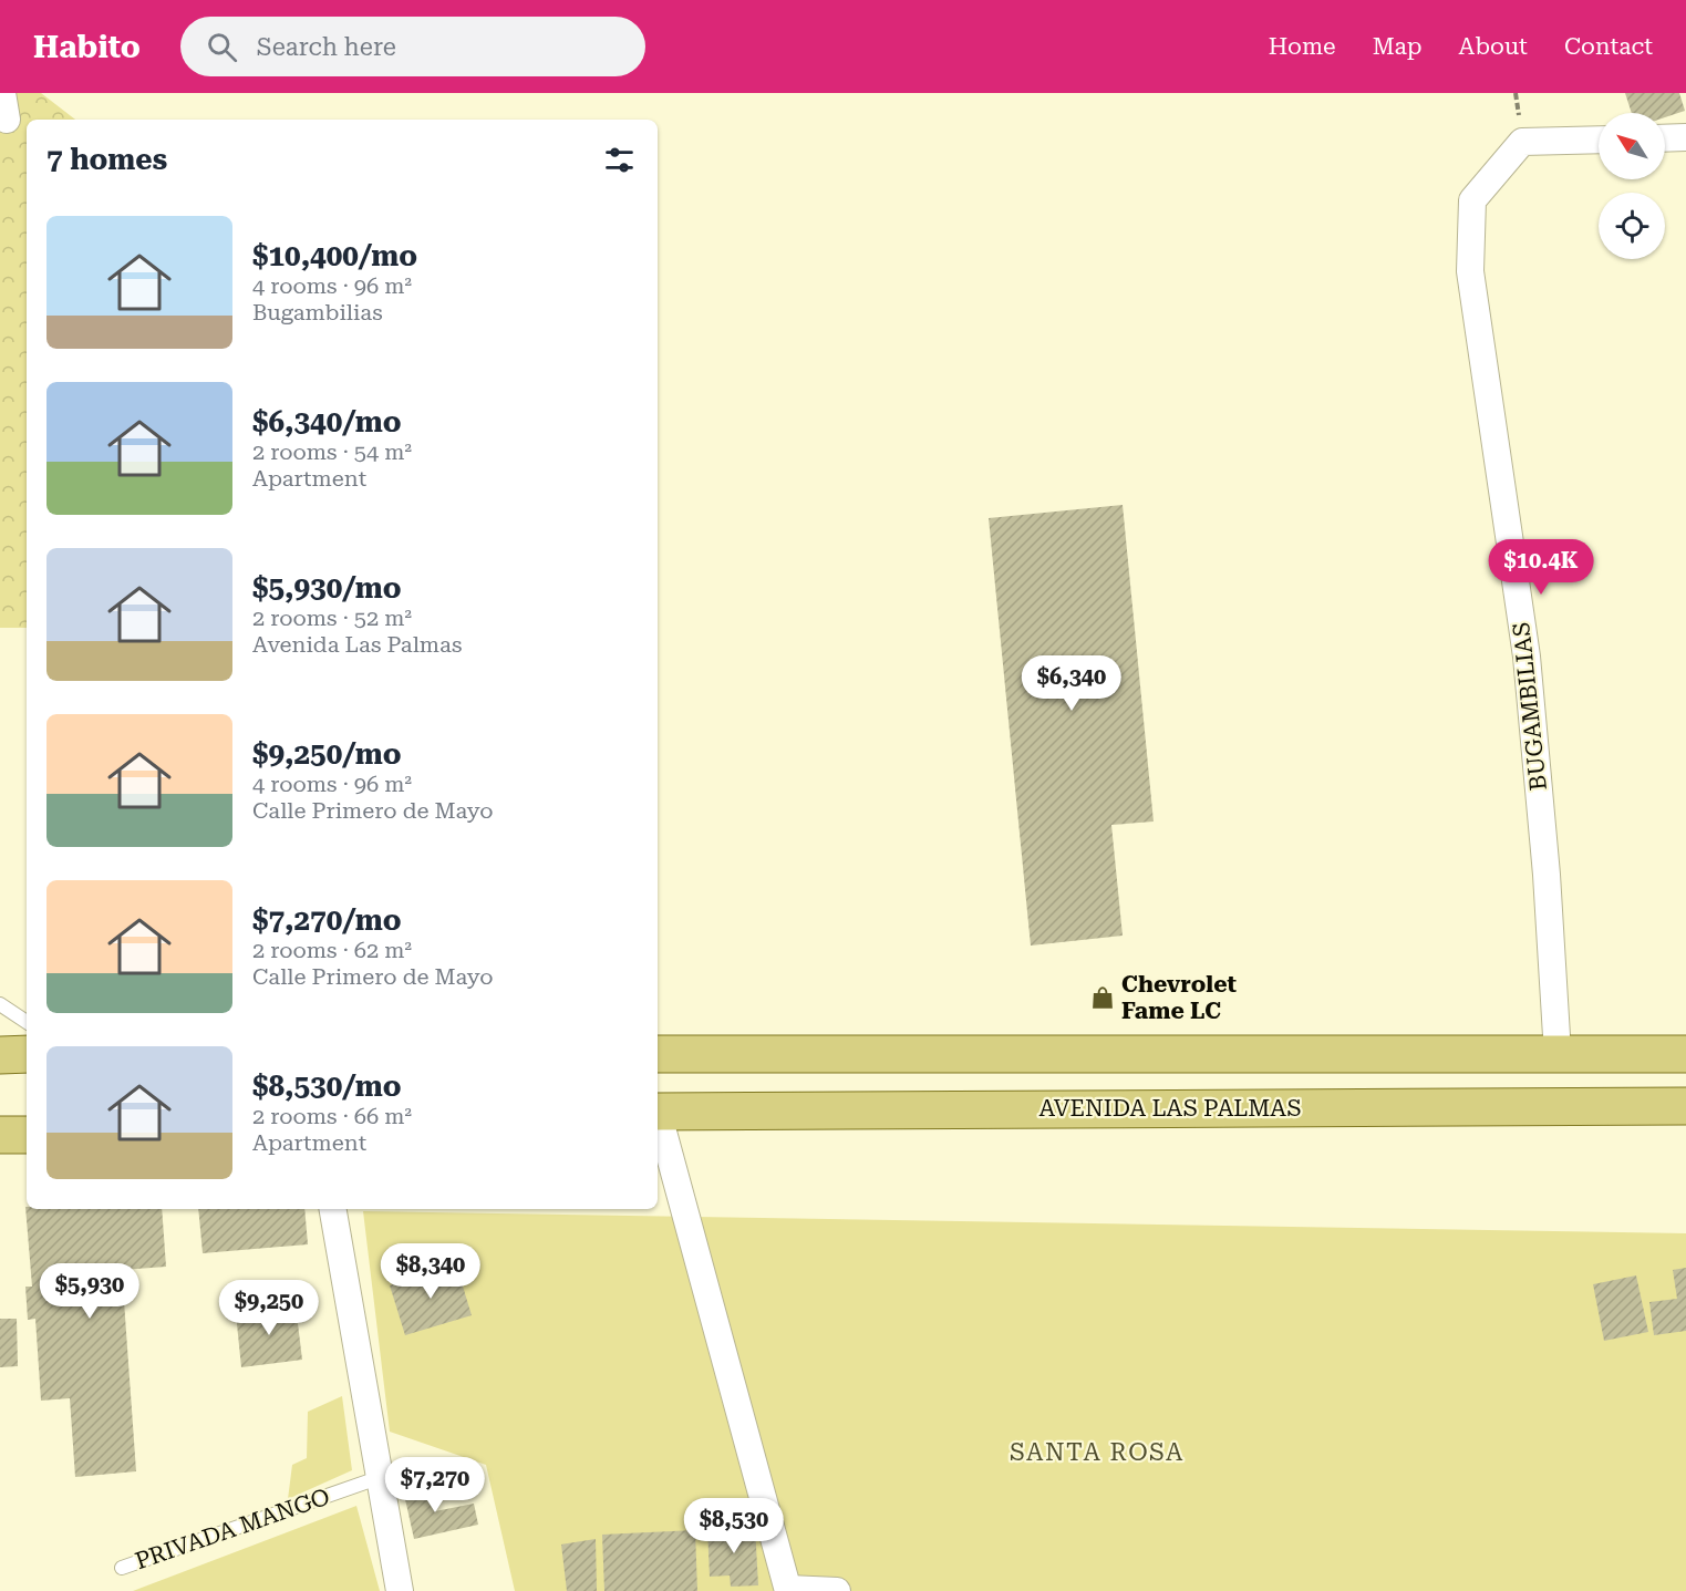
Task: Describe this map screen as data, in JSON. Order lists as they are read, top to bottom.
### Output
{
  "streets": {
    "main road": ["AVENIDA LAS PALMAS"],
    "street": ["BUGAMBILIAS"],
    "lane": ["PRIVADA MANGO"]
  },
  "districts": ["SANTA ROSA"],
  "places": {
    "shop": ["Chevrolet Fame LC"]
  },
  "north": "top left",
  "page": {
    "header": "Habito",
    "search": "Search here",
    "nav": [
      "Home",
      "Map",
      "About",
      "Contact"
    ],
    "heading": "7 homes",
    "list": [
      {
        "name": "$10,400/mo",
        "note": "4 rooms · 96 m² · Bugambilias"
      },
      {
        "name": "$6,340/mo",
        "note": "2 rooms · 54 m² · Apartment"
      },
      {
        "name": "$5,930/mo",
        "note": "2 rooms · 52 m² · Avenida Las Palmas"
      },
      {
        "name": "$9,250/mo",
        "note": "4 rooms · 96 m² · Calle Primero de Mayo"
      },
      {
        "name": "$7,270/mo",
        "note": "2 rooms · 62 m² · Calle Primero de Mayo"
      },
      {
        "name": "$8,530/mo",
        "note": "2 rooms · 66 m² · Apartment"
      }
    ],
    "price": [
      "$10.4K",
      "$6,340",
      "$8,340",
      "$5,930",
      "$9,250",
      "$7,270",
      "$8,530"
    ]
  }
}
